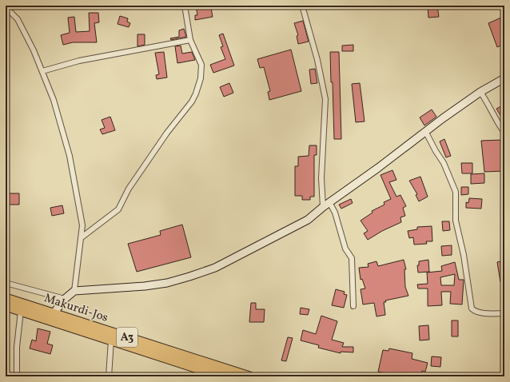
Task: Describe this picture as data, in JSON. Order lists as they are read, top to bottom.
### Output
{
  "streets": {
    "highway": ["Makurdi-Jos", "A3"]
  }
}
